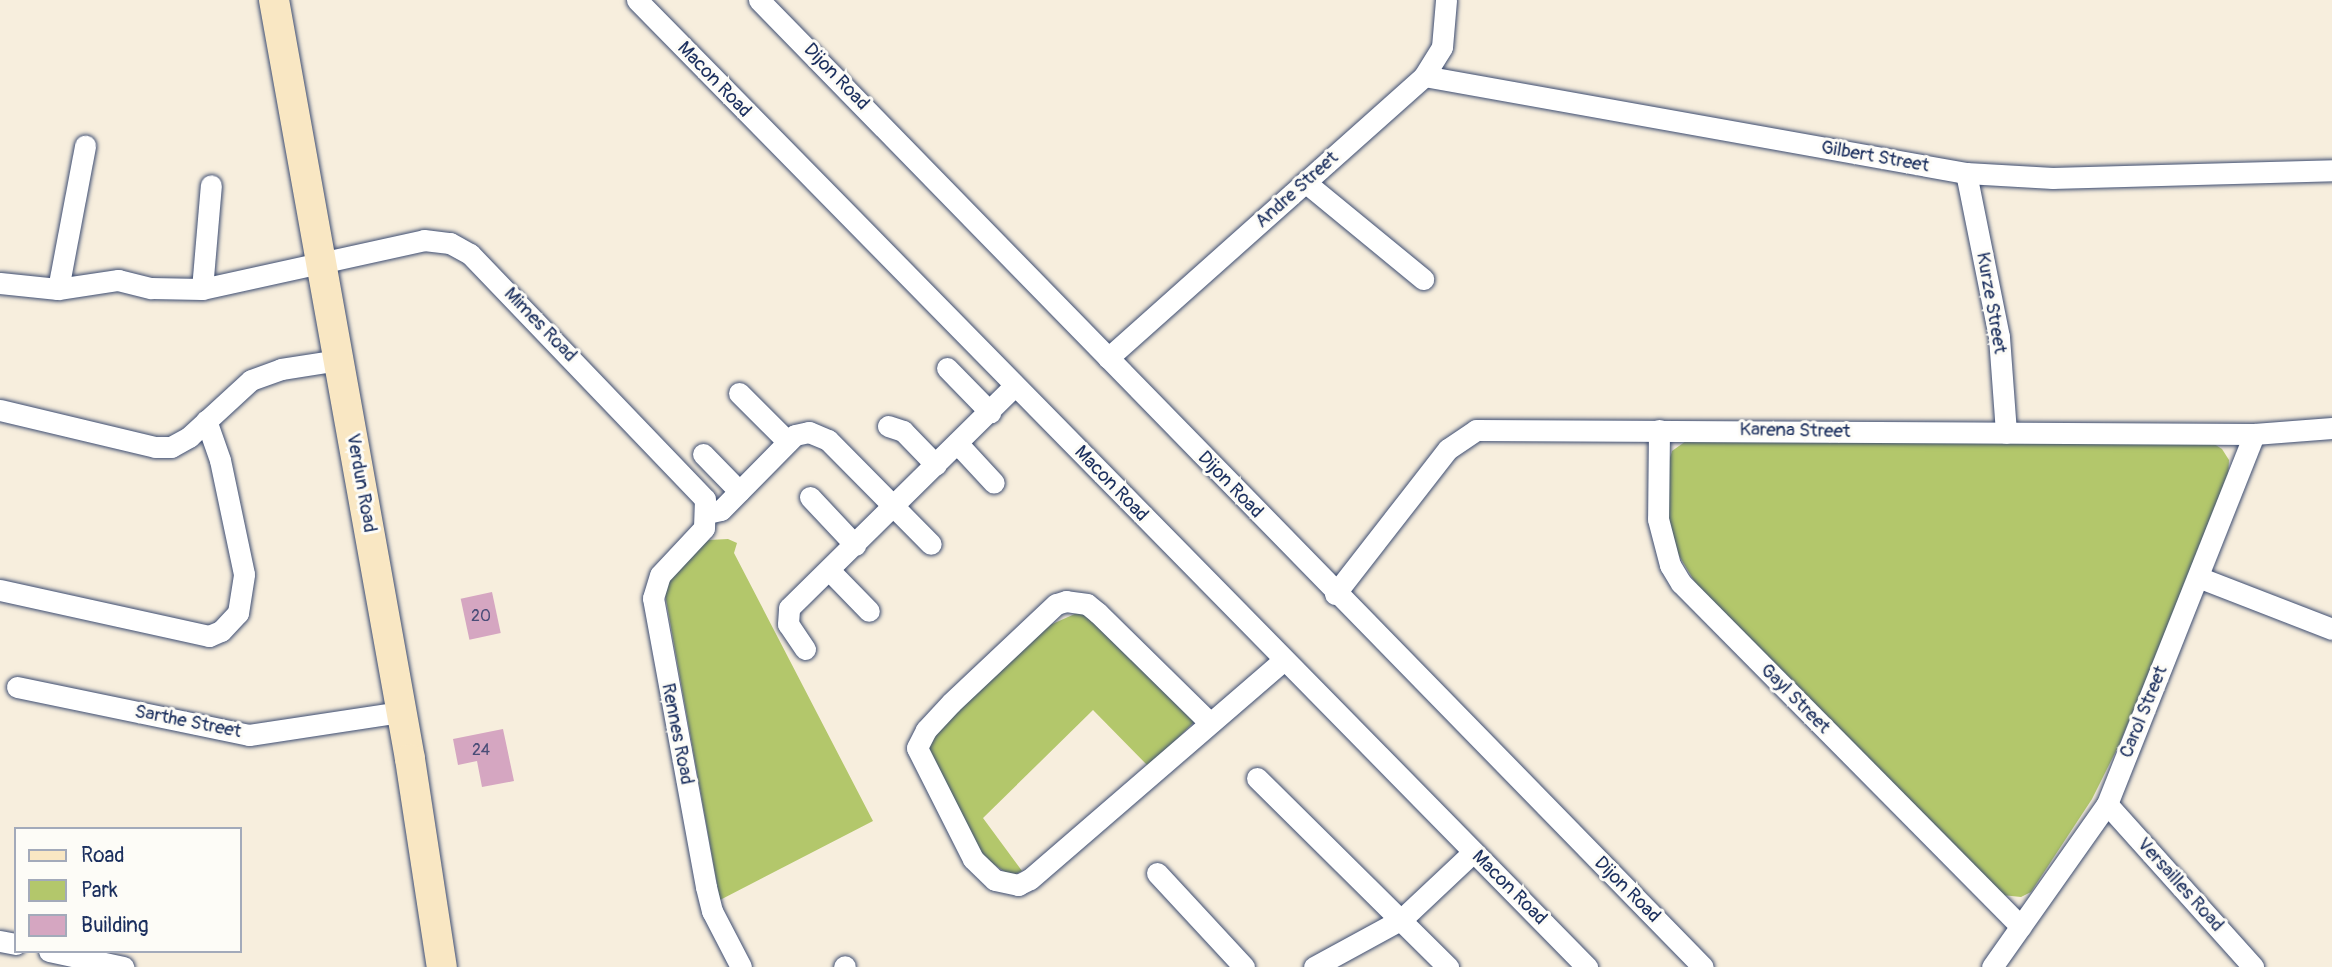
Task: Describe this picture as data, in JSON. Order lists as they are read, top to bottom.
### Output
{
  "streets": {
    "street": [
      "Dijon Road",
      "Macon Road",
      "Gilbert Street",
      "Andre Street",
      "Kurze Street",
      "Mimes Road",
      "Karena Street",
      "Verdun Road",
      "Gayl Street",
      "Carol Street",
      "Sarthe Street",
      "Rennes Road",
      "Versailles Road"
    ]
  },
  "crossings": [
    ["Dijon Road", "Andre Street"],
    ["Dijon Road", "Karena Street"],
    ["Gilbert Street", "Andre Street"],
    ["Gilbert Street", "Kurze Street"],
    ["Kurze Street", "Karena Street"],
    ["Mimes Road", "Verdun Road"],
    ["Mimes Road", "Rennes Road"],
    ["Karena Street", "Gayl Street"],
    ["Karena Street", "Carol Street"],
    ["Verdun Road", "Sarthe Street"],
    ["Gayl Street", "Carol Street"],
    ["Carol Street", "Versailles Road"]
  ],
  "house_numbers": ["20", "24"],
  "legend": ["Road", "Park", "Building"]
}
